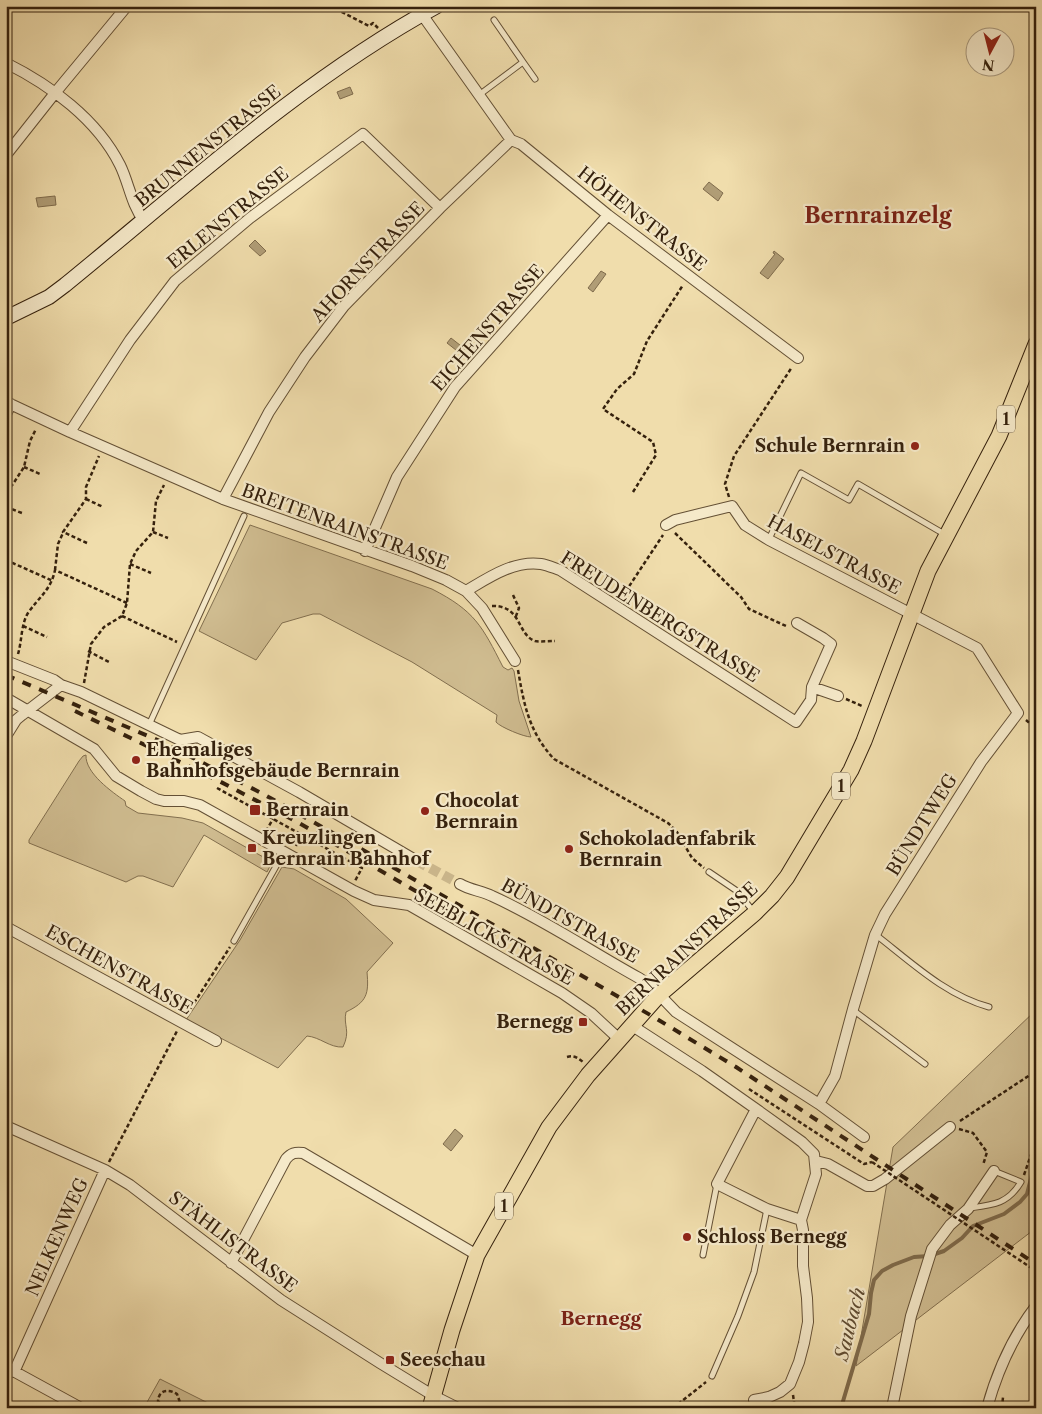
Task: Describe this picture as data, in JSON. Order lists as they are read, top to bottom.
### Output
{
  "streets": {
    "main road": ["BRUNNENSTRASSE", "1", "BERNRAINSTRASSE"],
    "street": [
      "ERLENSTRASSE",
      "HÖHENSTRASSE",
      "AHORNSTRASSE",
      "EICHENSTRASSE",
      "BREITENRAINSTRASSE",
      "HASELSTRASSE",
      "FREUDENBERGSTRASSE",
      "BÜNDTWEG",
      "BÜNDTSTRASSE",
      "SEEBLICKSTRASSE",
      "ESCHENSTRASSE",
      "NELKENWEG",
      "STÄHLISTRASSE"
    ]
  },
  "crossings": [
    ["BRUNNENSTRASSE", "HÖHENSTRASSE"],
    ["ERLENSTRASSE", "AHORNSTRASSE"],
    ["ERLENSTRASSE", "BREITENRAINSTRASSE"],
    ["HÖHENSTRASSE", "AHORNSTRASSE"],
    ["HÖHENSTRASSE", "EICHENSTRASSE"],
    ["AHORNSTRASSE", "BREITENRAINSTRASSE"],
    ["EICHENSTRASSE", "BREITENRAINSTRASSE"],
    ["BREITENRAINSTRASSE", "FREUDENBERGSTRASSE"],
    ["HASELSTRASSE", "BÜNDTWEG"],
    ["HASELSTRASSE", "BERNRAINSTRASSE"],
    ["BÜNDTWEG", "BERNRAINSTRASSE"],
    ["BÜNDTSTRASSE", "BERNRAINSTRASSE"],
    ["SEEBLICKSTRASSE", "BERNRAINSTRASSE"],
    ["BERNRAINSTRASSE", "STÄHLISTRASSE"],
    ["NELKENWEG", "STÄHLISTRASSE"]
  ],
  "districts": ["Bernrainzelg", "Bernegg"],
  "water": ["Saubach"],
  "places": {
    "other": [
      "Schule Bernrain",
      "Ehemaliges Bahnhofsgebäude Bernrain",
      "Chocolat Bernrain",
      "Schokoladenfabrik Bernrain",
      "Schloss Bernegg"
    ],
    "transit": [
      "Bernrain",
      "Kreuzlingen Bernrain Bahnhof",
      "Bernegg",
      "Seeschau"
    ]
  },
  "north": "bottom"
}
